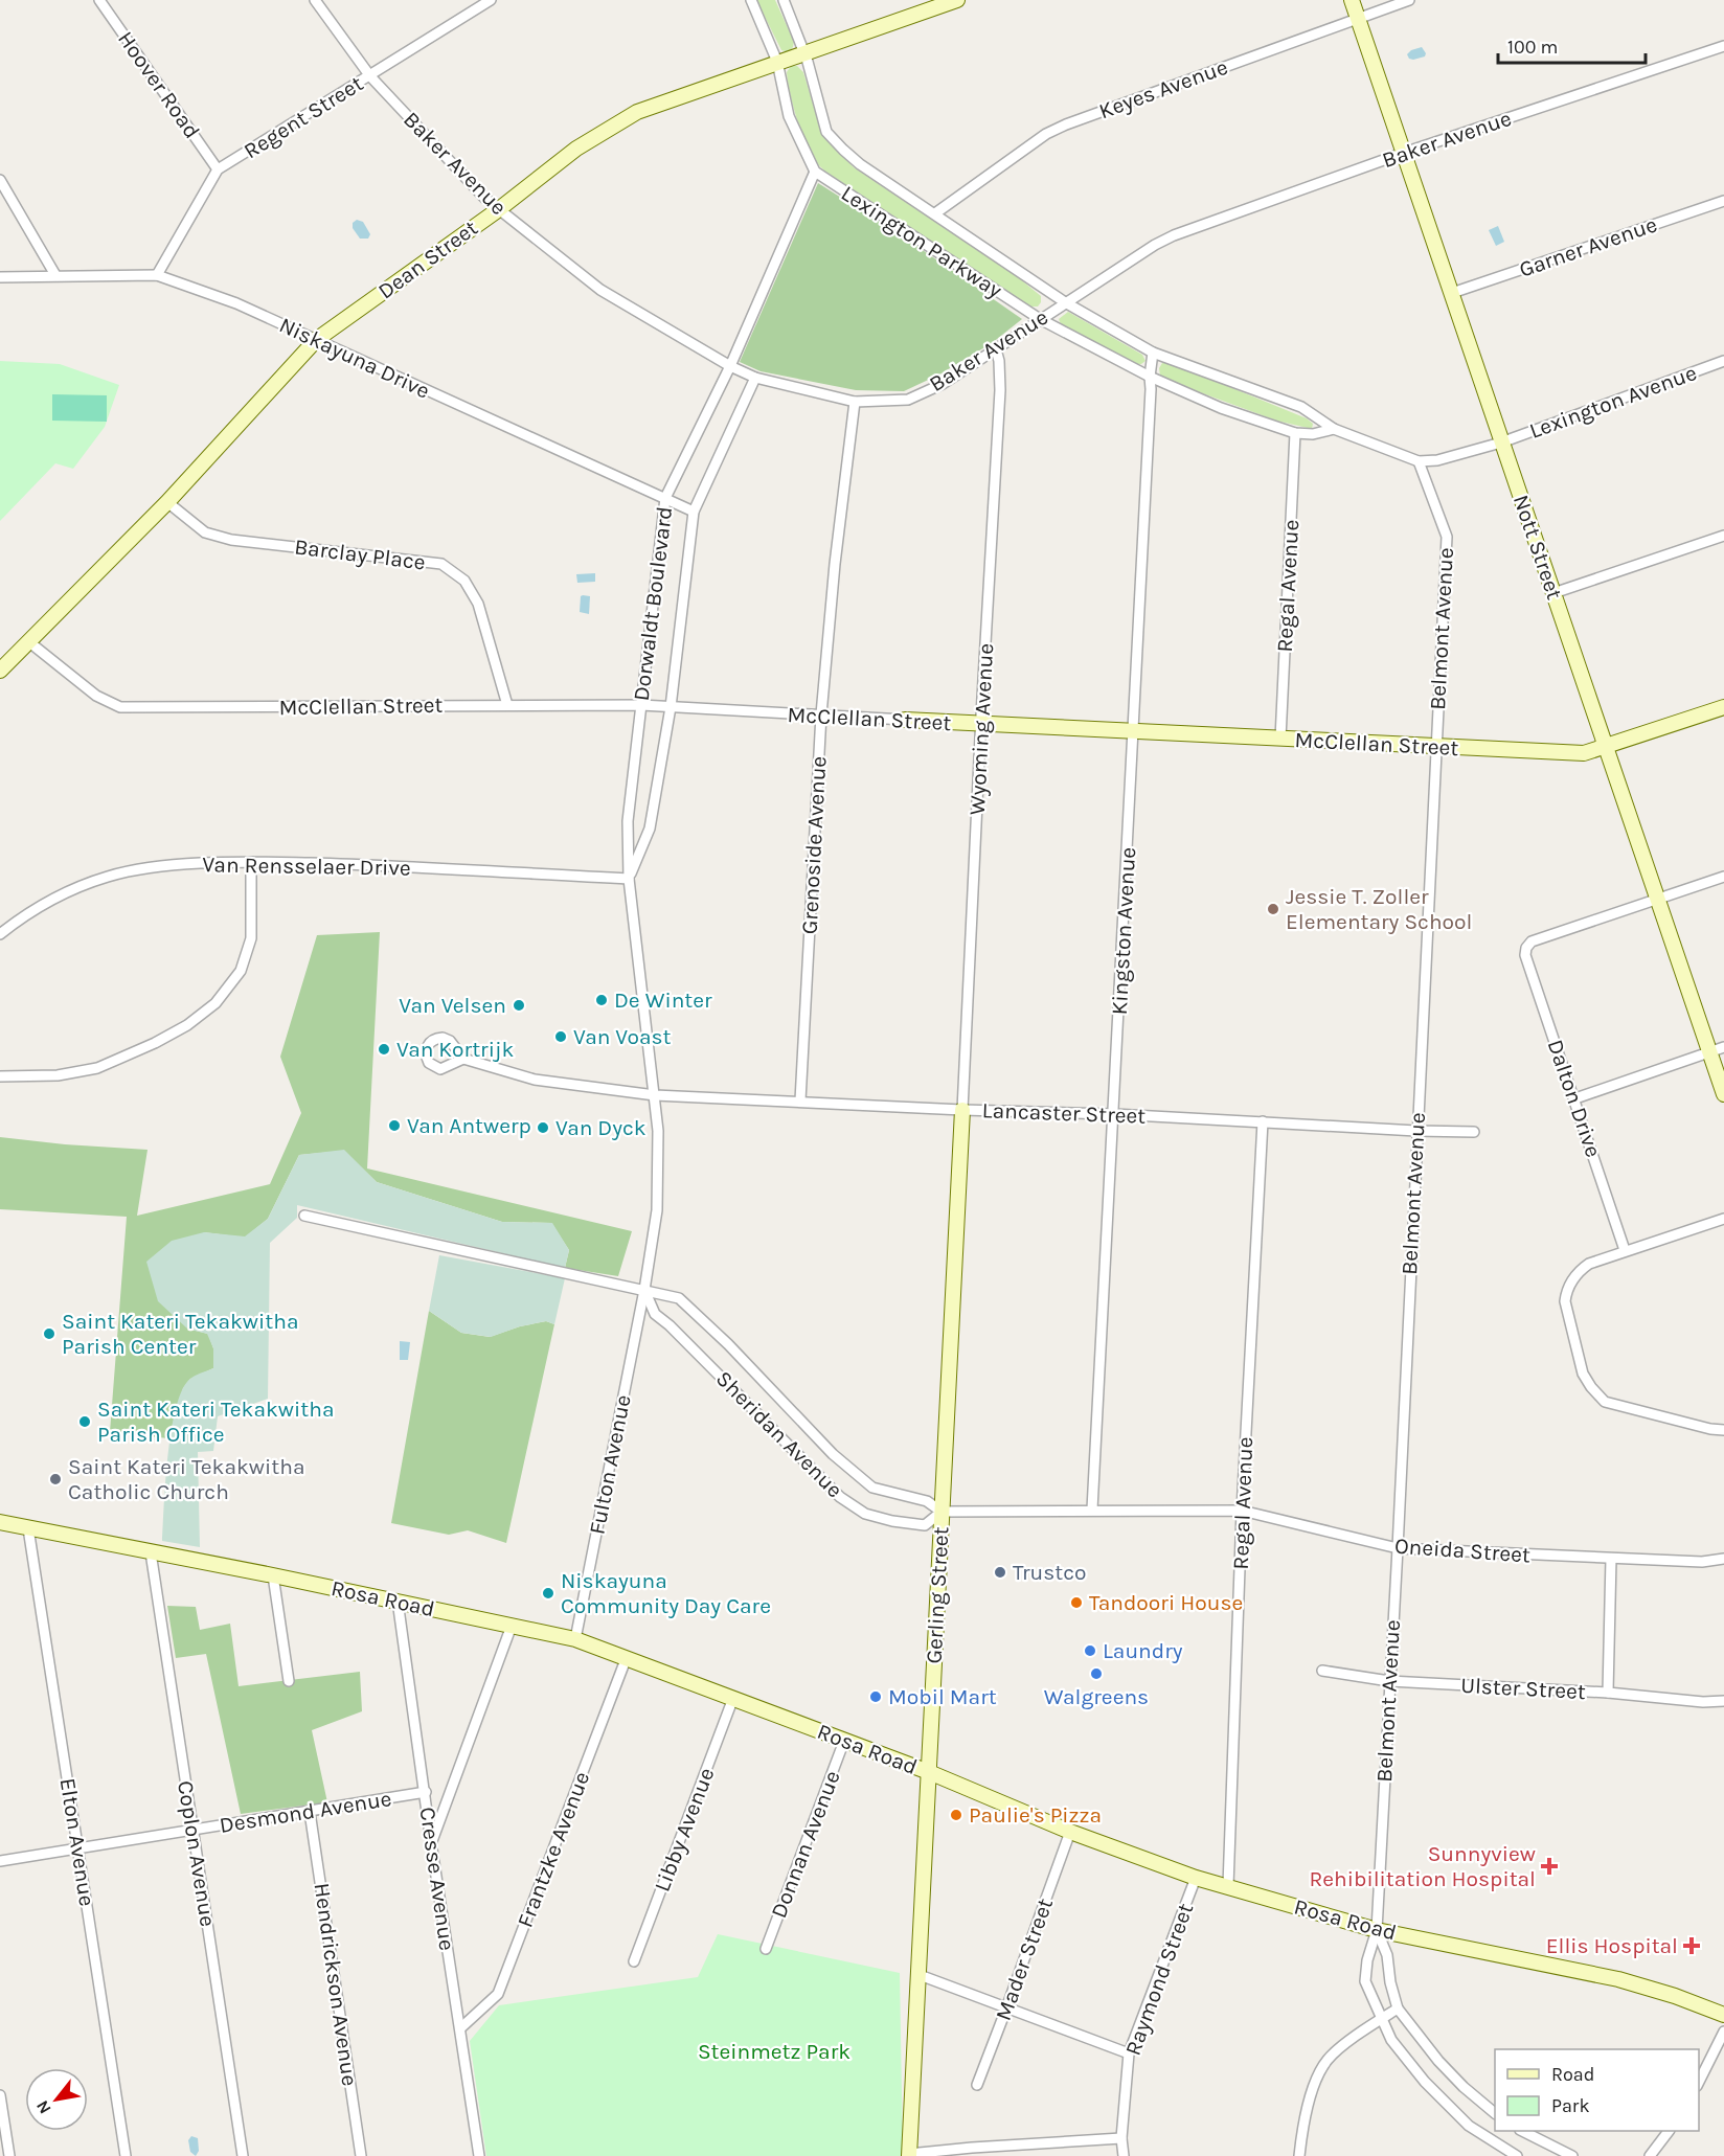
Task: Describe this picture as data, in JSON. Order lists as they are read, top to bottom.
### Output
{
  "streets": {
    "street": [
      "Hoover Road",
      "Keyes Avenue",
      "Regent Street",
      "Baker Avenue",
      "Lexington Parkway",
      "Garner Avenue",
      "Dean Street",
      "Niskayuna Drive",
      "Lexington Avenue",
      "Nott Street",
      "Barclay Place",
      "Regal Avenue",
      "Dorwaldt Boulevard",
      "Belmont Avenue",
      "McClellan Street",
      "Wyoming Avenue",
      "Grenoside Avenue",
      "Van Rensselaer Drive",
      "Kingston Avenue",
      "Dalton Drive",
      "Lancaster Street",
      "Sheridan Avenue",
      "Fulton Avenue",
      "Oneida Street",
      "Gerling Street",
      "Rosa Road",
      "Ulster Street",
      "Desmond Avenue",
      "Libby Avenue",
      "Elton Avenue",
      "Donnan Avenue",
      "Frantzke Avenue",
      "Coplon Avenue",
      "Cresse Avenue",
      "Mader Street",
      "Raymond Street",
      "Hendrickson Avenue"
    ]
  },
  "crossings": [
    ["Hoover Road", "Regent Street"],
    ["Keyes Avenue", "Lexington Parkway"],
    ["Keyes Avenue", "Nott Street"],
    ["Regent Street", "Baker Avenue"],
    ["Regent Street", "Niskayuna Drive"],
    ["Baker Avenue", "Lexington Parkway"],
    ["Baker Avenue", "Dean Street"],
    ["Baker Avenue", "Nott Street"],
    ["Baker Avenue", "Dorwaldt Boulevard"],
    ["Baker Avenue", "Wyoming Avenue"],
    ["Baker Avenue", "Grenoside Avenue"],
    ["Lexington Parkway", "Dean Street"],
    ["Lexington Parkway", "Lexington Avenue"],
    ["Lexington Parkway", "Nott Street"],
    ["Lexington Parkway", "Regal Avenue"],
    ["Lexington Parkway", "Dorwaldt Boulevard"],
    ["Lexington Parkway", "Belmont Avenue"],
    ["Lexington Parkway", "Kingston Avenue"],
    ["Garner Avenue", "Nott Street"],
    ["Dean Street", "Niskayuna Drive"],
    ["Dean Street", "Barclay Place"],
    ["Dean Street", "McClellan Street"],
    ["Niskayuna Drive", "Dorwaldt Boulevard"],
    ["Lexington Avenue", "Nott Street"],
    ["Nott Street", "McClellan Street"],
    ["Nott Street", "Dalton Drive"],
    ["Barclay Place", "McClellan Street"],
    ["Regal Avenue", "McClellan Street"],
    ["Regal Avenue", "Lancaster Street"],
    ["Regal Avenue", "Oneida Street"],
    ["Regal Avenue", "Rosa Road"],
    ["Dorwaldt Boulevard", "McClellan Street"],
    ["Dorwaldt Boulevard", "Van Rensselaer Drive"],
    ["Dorwaldt Boulevard", "Lancaster Street"],
    ["Dorwaldt Boulevard", "Sheridan Avenue"],
    ["Dorwaldt Boulevard", "Fulton Avenue"],
    ["Belmont Avenue", "McClellan Street"],
    ["Belmont Avenue", "Lancaster Street"],
    ["Belmont Avenue", "Oneida Street"],
    ["Belmont Avenue", "Rosa Road"],
    ["Belmont Avenue", "Ulster Street"],
    ["McClellan Street", "Wyoming Avenue"],
    ["McClellan Street", "Grenoside Avenue"],
    ["McClellan Street", "Kingston Avenue"],
    ["Wyoming Avenue", "Lancaster Street"],
    ["Wyoming Avenue", "Gerling Street"],
    ["Grenoside Avenue", "Lancaster Street"],
    ["Kingston Avenue", "Lancaster Street"],
    ["Kingston Avenue", "Sheridan Avenue"],
    ["Kingston Avenue", "Oneida Street"],
    ["Lancaster Street", "Gerling Street"],
    ["Sheridan Avenue", "Fulton Avenue"],
    ["Sheridan Avenue", "Oneida Street"],
    ["Sheridan Avenue", "Gerling Street"],
    ["Fulton Avenue", "Rosa Road"],
    ["Gerling Street", "Rosa Road"],
    ["Rosa Road", "Libby Avenue"],
    ["Rosa Road", "Elton Avenue"],
    ["Rosa Road", "Donnan Avenue"],
    ["Rosa Road", "Frantzke Avenue"],
    ["Rosa Road", "Coplon Avenue"],
    ["Rosa Road", "Cresse Avenue"],
    ["Rosa Road", "Mader Street"],
    ["Rosa Road", "Raymond Street"],
    ["Desmond Avenue", "Elton Avenue"],
    ["Desmond Avenue", "Coplon Avenue"],
    ["Desmond Avenue", "Cresse Avenue"],
    ["Desmond Avenue", "Hendrickson Avenue"],
    ["Frantzke Avenue", "Cresse Avenue"]
  ],
  "parks": ["Steinmetz Park"],
  "places": {
    "other": [
      "Jessie T. Zoller Elementary School",
      "De Winter",
      "Van Velsen",
      "Van Voast",
      "Van Kortrijk",
      "Van Antwerp",
      "Van Dyck",
      "Saint Kateri Tekakwitha Parish Center",
      "Saint Kateri Tekakwitha Parish Office",
      "Saint Kateri Tekakwitha Catholic Church",
      "Trustco",
      "Niskayuna Community Day Care",
      "Tandoori House",
      "Laundry",
      "Walgreens",
      "Mobil Mart",
      "Paulie's Pizza"
    ],
    "health": ["Sunnyview Rehibilitation Hospital", "Ellis Hospital"]
  },
  "legend": ["Road", "Park"],
  "scale_bar": "100 m",
  "north": "bottom left"
}
